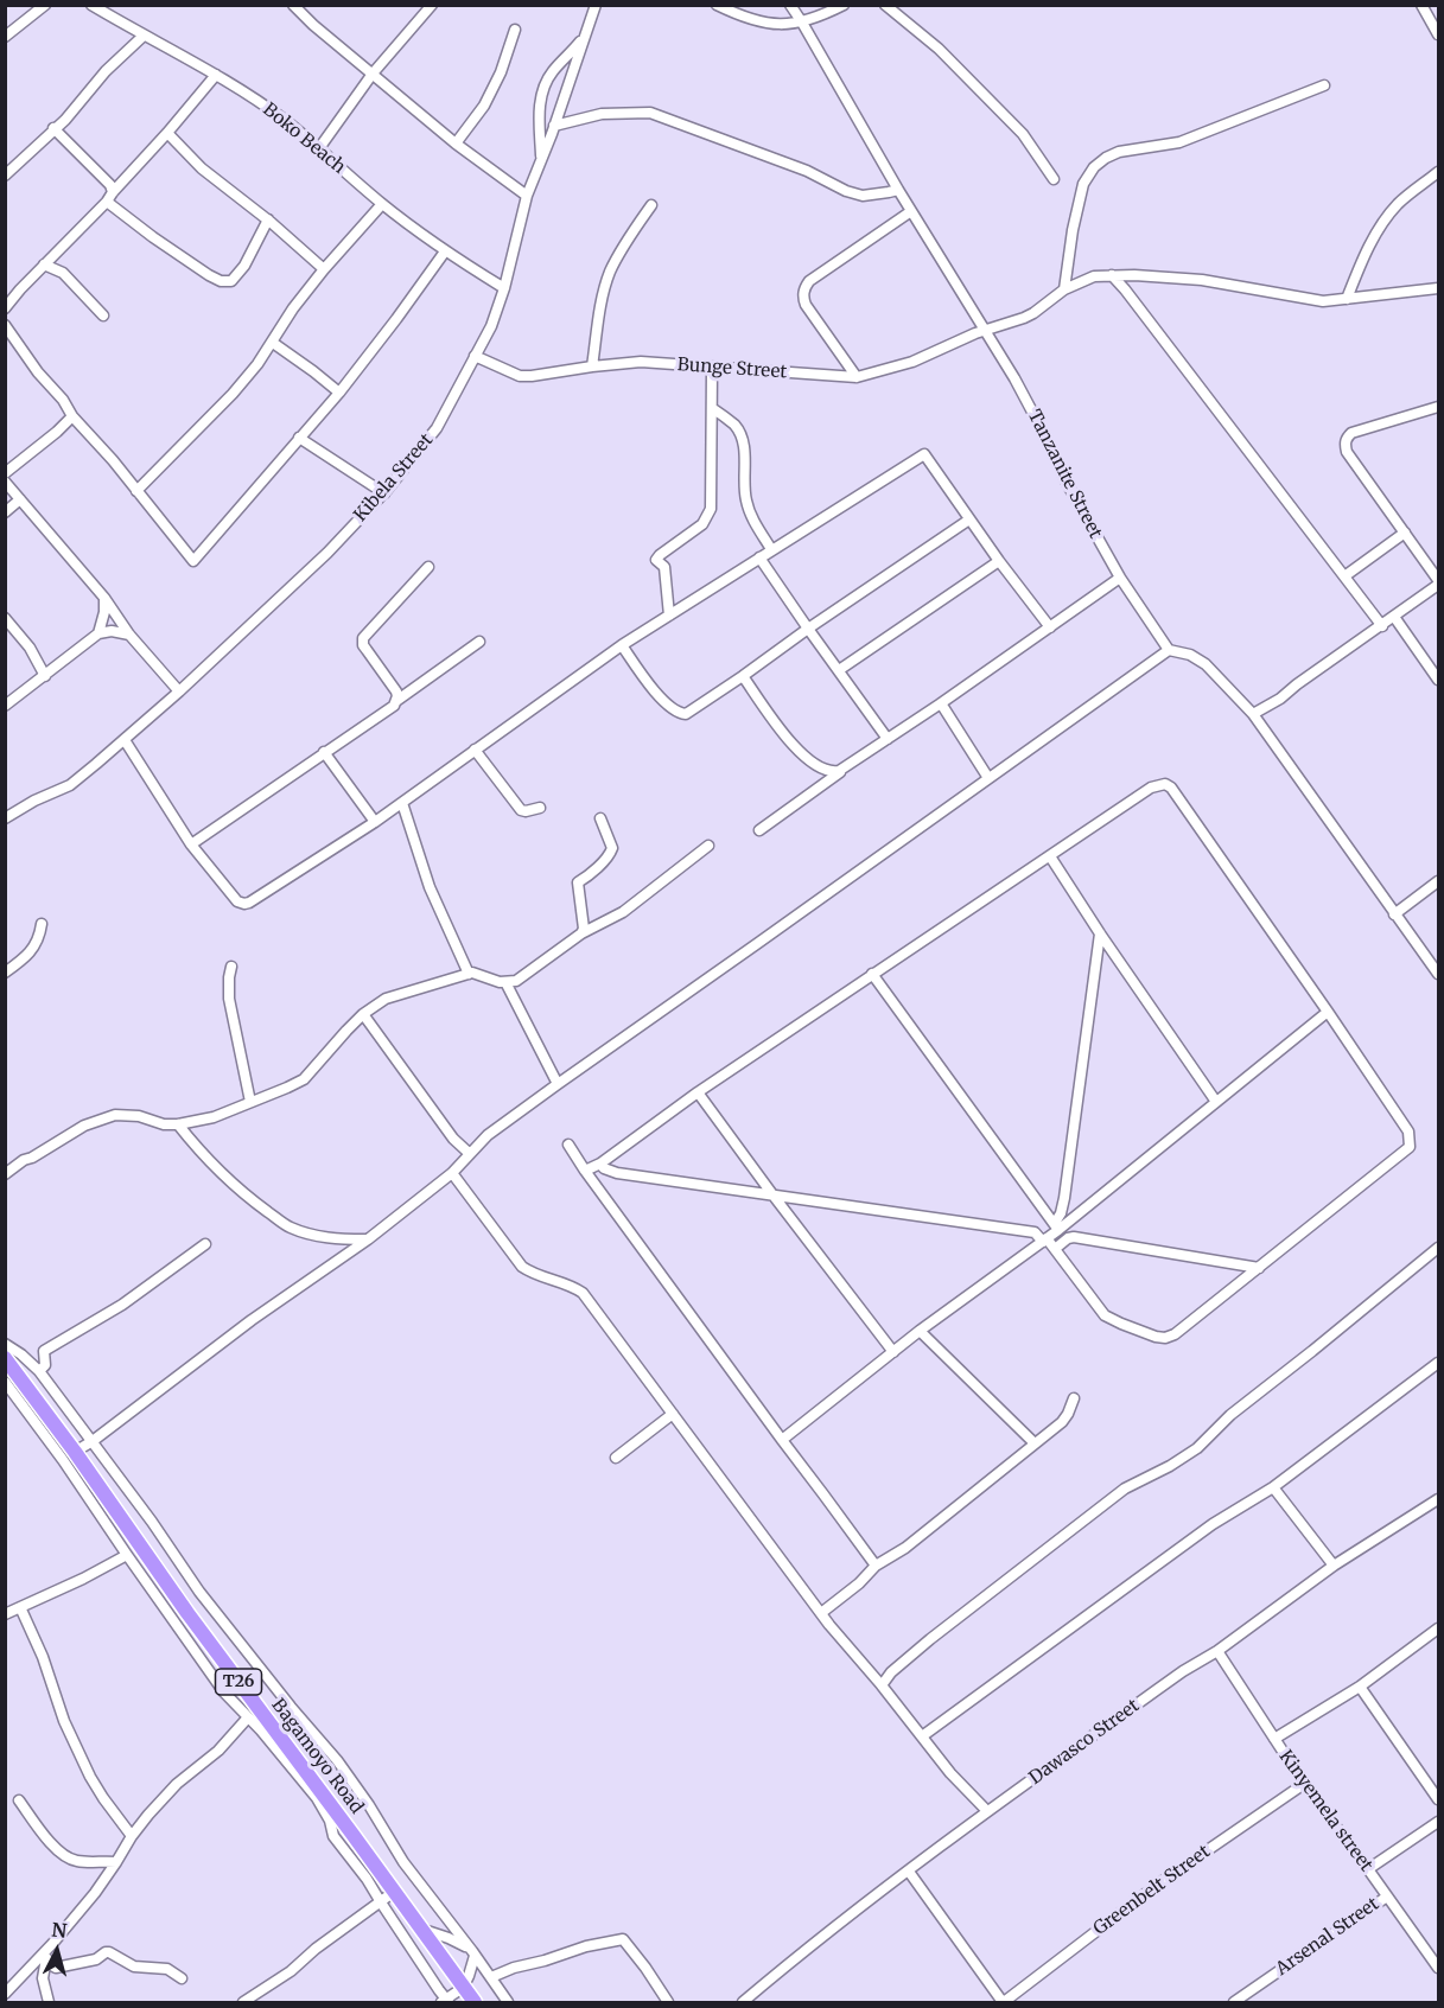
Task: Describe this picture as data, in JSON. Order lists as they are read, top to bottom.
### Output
{
  "streets": {
    "highway": ["T26", "Bagamoyo Road"],
    "street": [
      "Boko Beach",
      "Bunge Street",
      "Tanzanite Street",
      "Kibela Street",
      "Dawasco Street",
      "Kinyemela street",
      "Greenbelt Street",
      "Arsenal Street"
    ]
  },
  "crossings": [
    ["Boko Beach", "Kibela Street"],
    ["Bunge Street", "Tanzanite Street"],
    ["Bunge Street", "Kibela Street"],
    ["Dawasco Street", "Kinyemela street"],
    ["Kinyemela street", "Greenbelt Street"],
    ["Kinyemela street", "Arsenal Street"]
  ],
  "north": "top"
}
